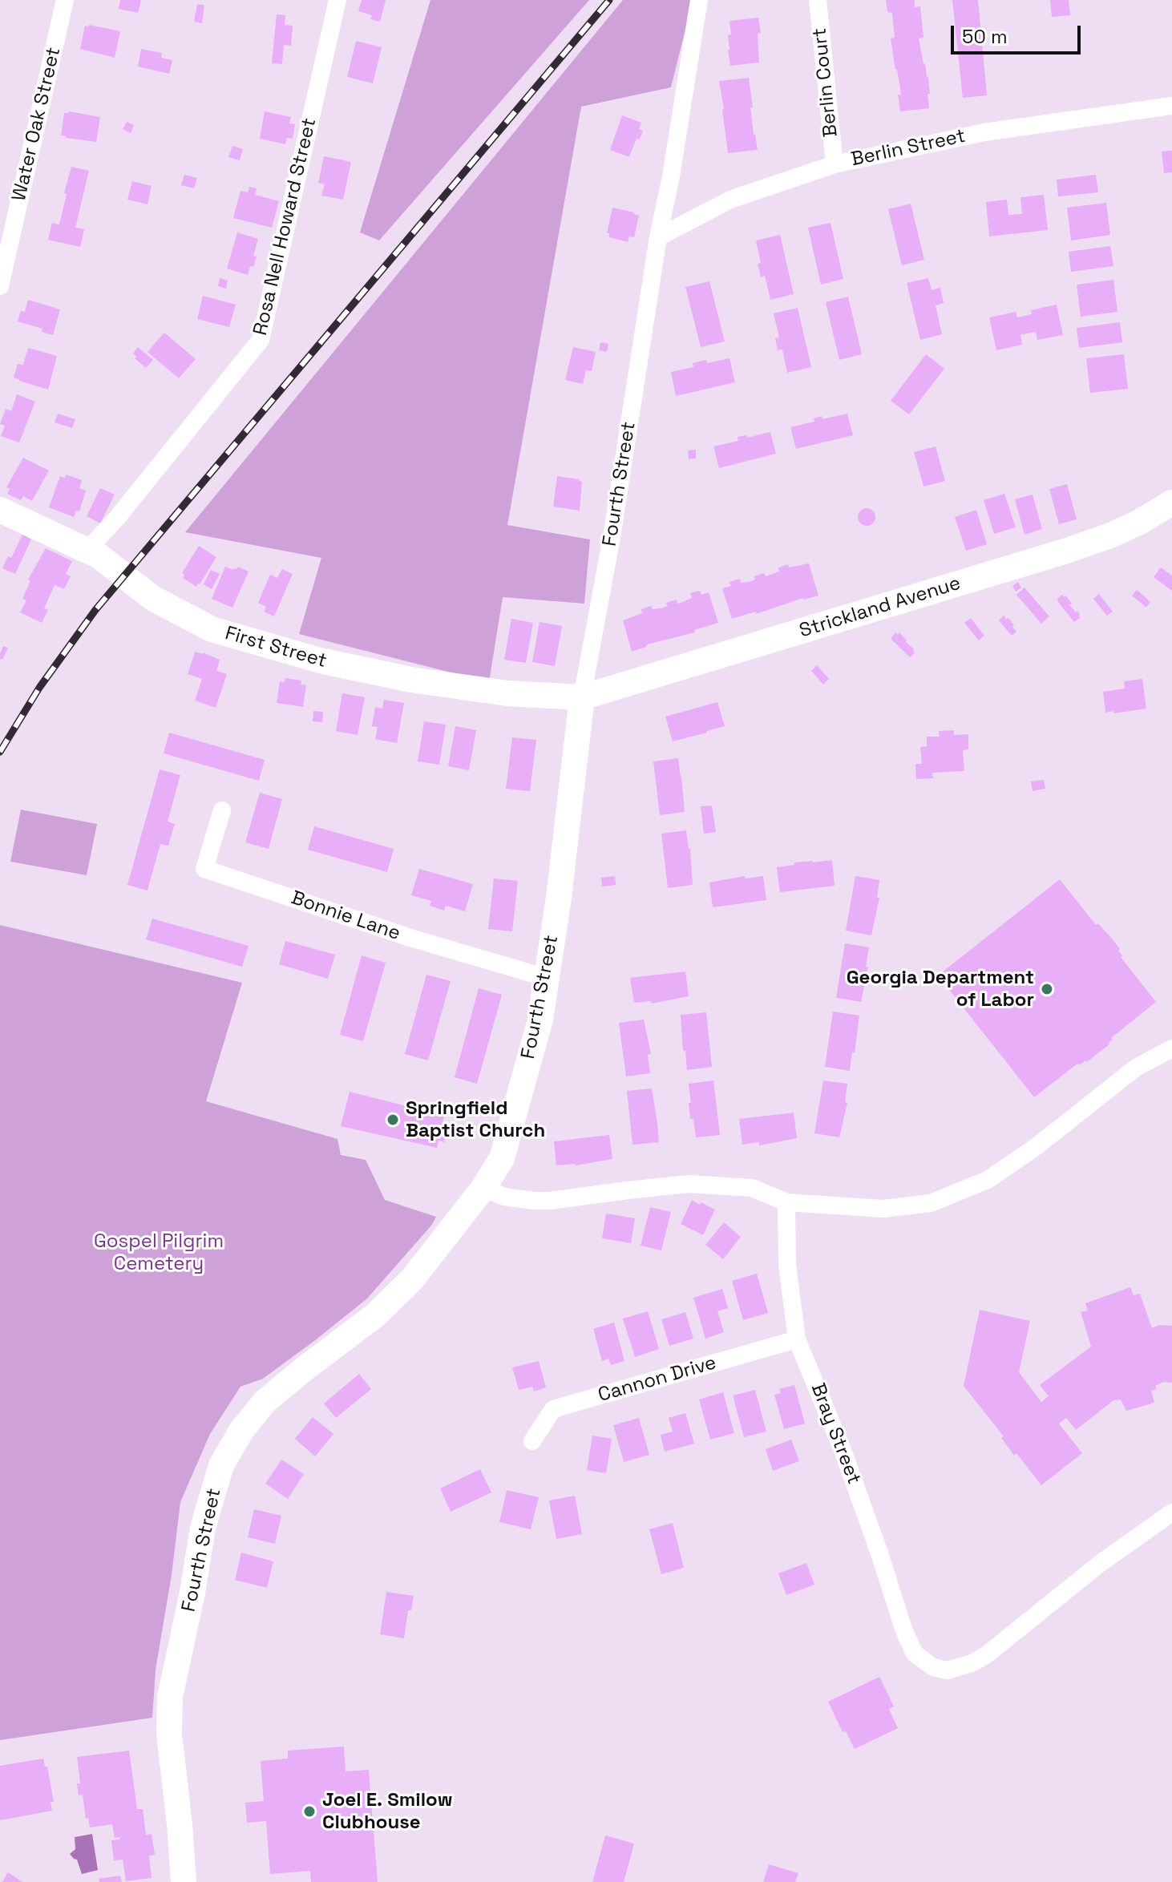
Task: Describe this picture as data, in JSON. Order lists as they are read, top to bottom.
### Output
{
  "streets": {
    "street": [
      "Berlin Court",
      "Water Oak Street",
      "Berlin Street",
      "Rosa Nell Howard Street",
      "Fourth Street",
      "Strickland Avenue",
      "First Street",
      "Bonnie Lane",
      "Cannon Drive",
      "Bray Street"
    ]
  },
  "crossings": [
    ["Berlin Court", "Berlin Street"],
    ["Berlin Street", "Fourth Street"],
    ["Rosa Nell Howard Street", "First Street"],
    ["Fourth Street", "Strickland Avenue"],
    ["Fourth Street", "First Street"],
    ["Fourth Street", "Bonnie Lane"],
    ["Strickland Avenue", "First Street"],
    ["Cannon Drive", "Bray Street"]
  ],
  "parks": ["Gospel Pilgrim Cemetery"],
  "places": ["Georgia Department of Labor", "Springfield Baptist Church", "Joel E. Smilow Clubhouse"],
  "scale_bar": "50 m"
}
